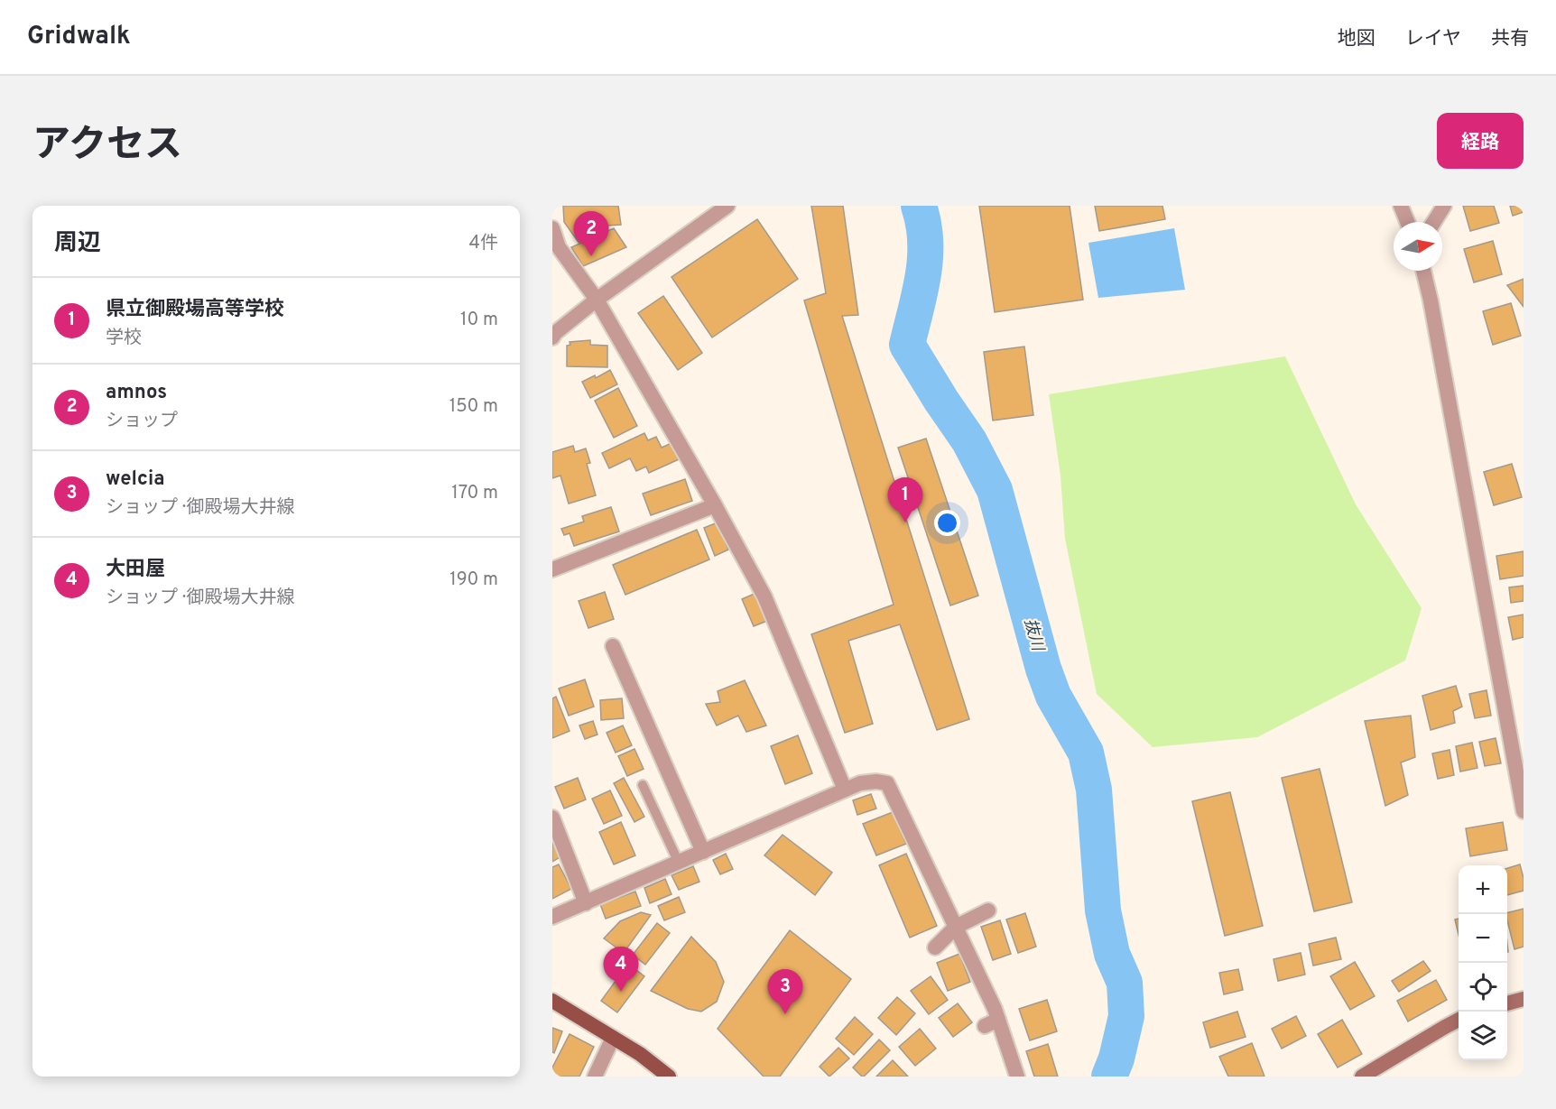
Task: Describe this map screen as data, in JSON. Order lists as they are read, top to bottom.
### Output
{
  "water": ["抜川"],
  "north": "right",
  "page": {
    "header": "Gridwalk",
    "nav": ["地図", "レイヤ", "共有"],
    "title": "アクセス",
    "buttons": "経路",
    "heading": ["周辺", "4件"],
    "pins": [
      "2",
      "1",
      "4",
      "3"
    ],
    "list": [
      {
        "mark": "1",
        "name": "県立御殿場高等学校",
        "note": "学校",
        "value": "10 m"
      },
      {
        "mark": "2",
        "name": "amnos",
        "note": "ショップ",
        "value": "150 m"
      },
      {
        "mark": "3",
        "name": "welcia",
        "note": "ショップ · 御殿場大井線",
        "value": "170 m"
      },
      {
        "mark": "4",
        "name": "大田屋",
        "note": "ショップ · 御殿場大井線",
        "value": "190 m"
      }
    ],
    "map_buttons": ["+", "−"]
  }
}
